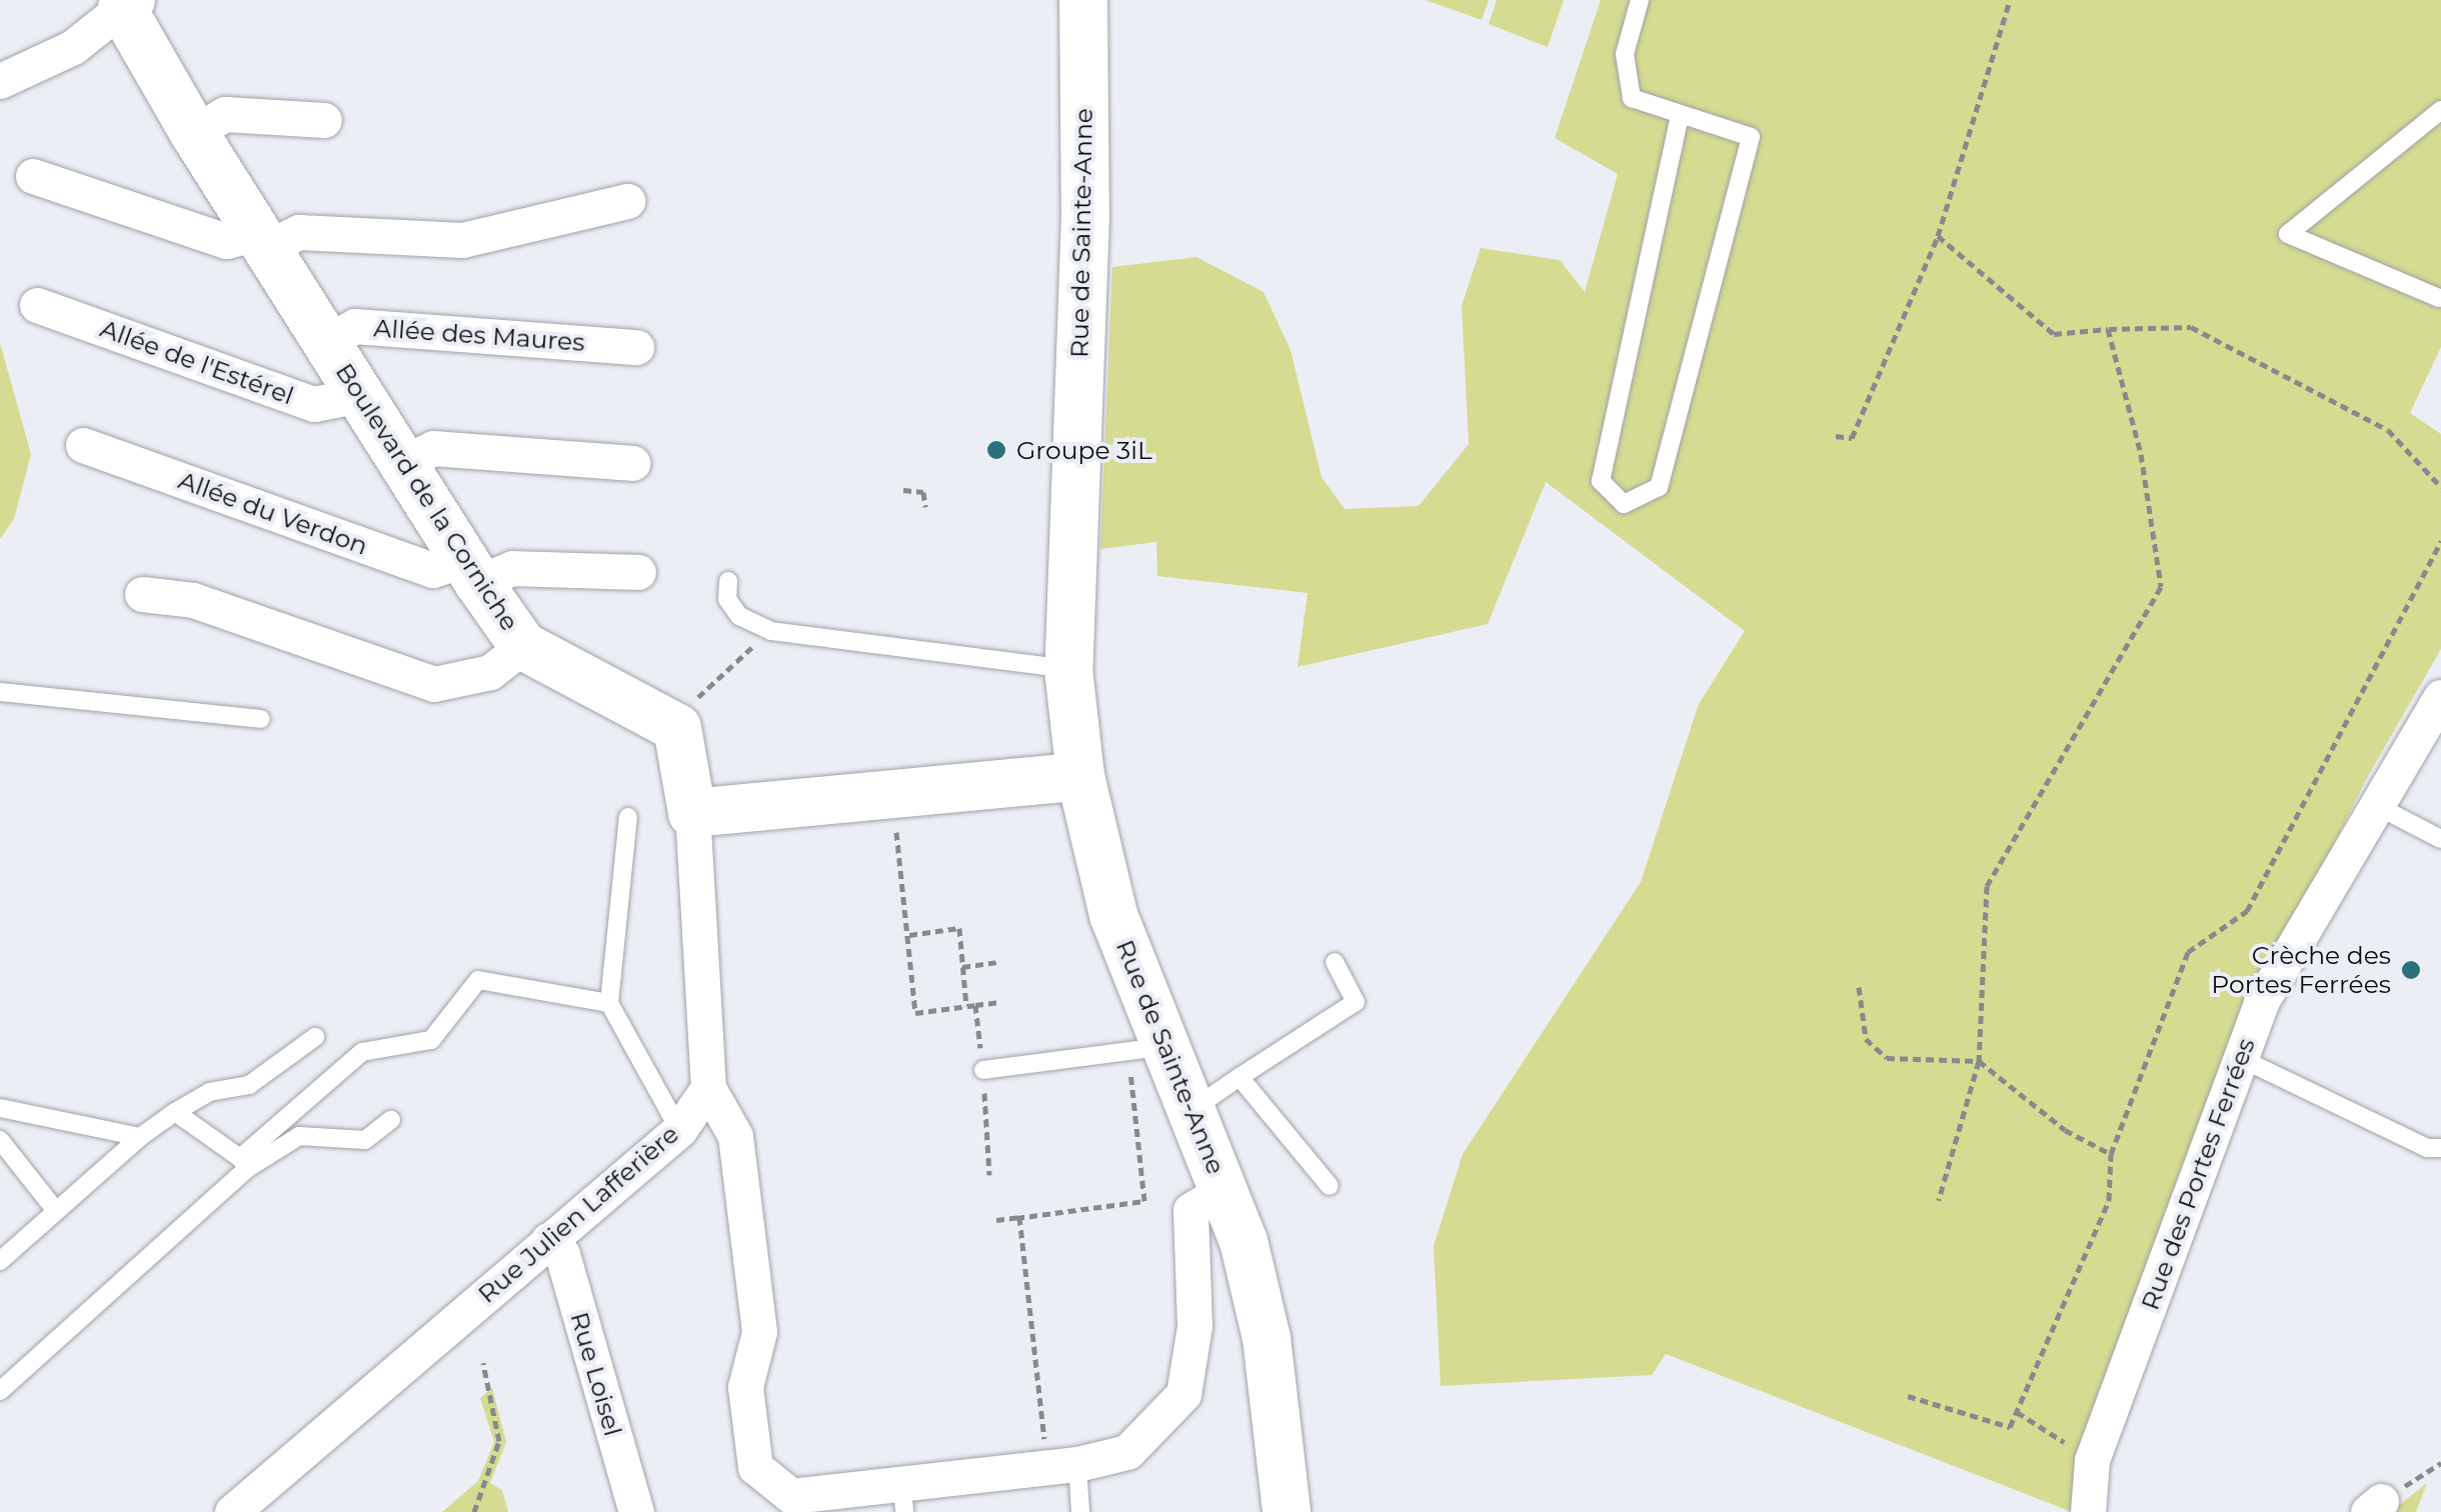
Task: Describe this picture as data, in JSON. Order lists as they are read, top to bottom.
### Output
{
  "streets": {
    "street": [
      "Rue de Sainte-Anne",
      "Allée des Maures",
      "Allée de l'Estérel",
      "Boulevard de la Corniche",
      "Allée du Verdon",
      "Rue des Portes Ferrées",
      "Rue Julien Lafferière",
      "Rue Loisel"
    ]
  },
  "crossings": [
    ["Allée des Maures", "Boulevard de la Corniche"],
    ["Allée de l'Estérel", "Boulevard de la Corniche"],
    ["Boulevard de la Corniche", "Allée du Verdon"],
    ["Rue Julien Lafferière", "Rue Loisel"]
  ],
  "places": ["Groupe 3iL", "Crèche des Portes Ferrées"]
}
